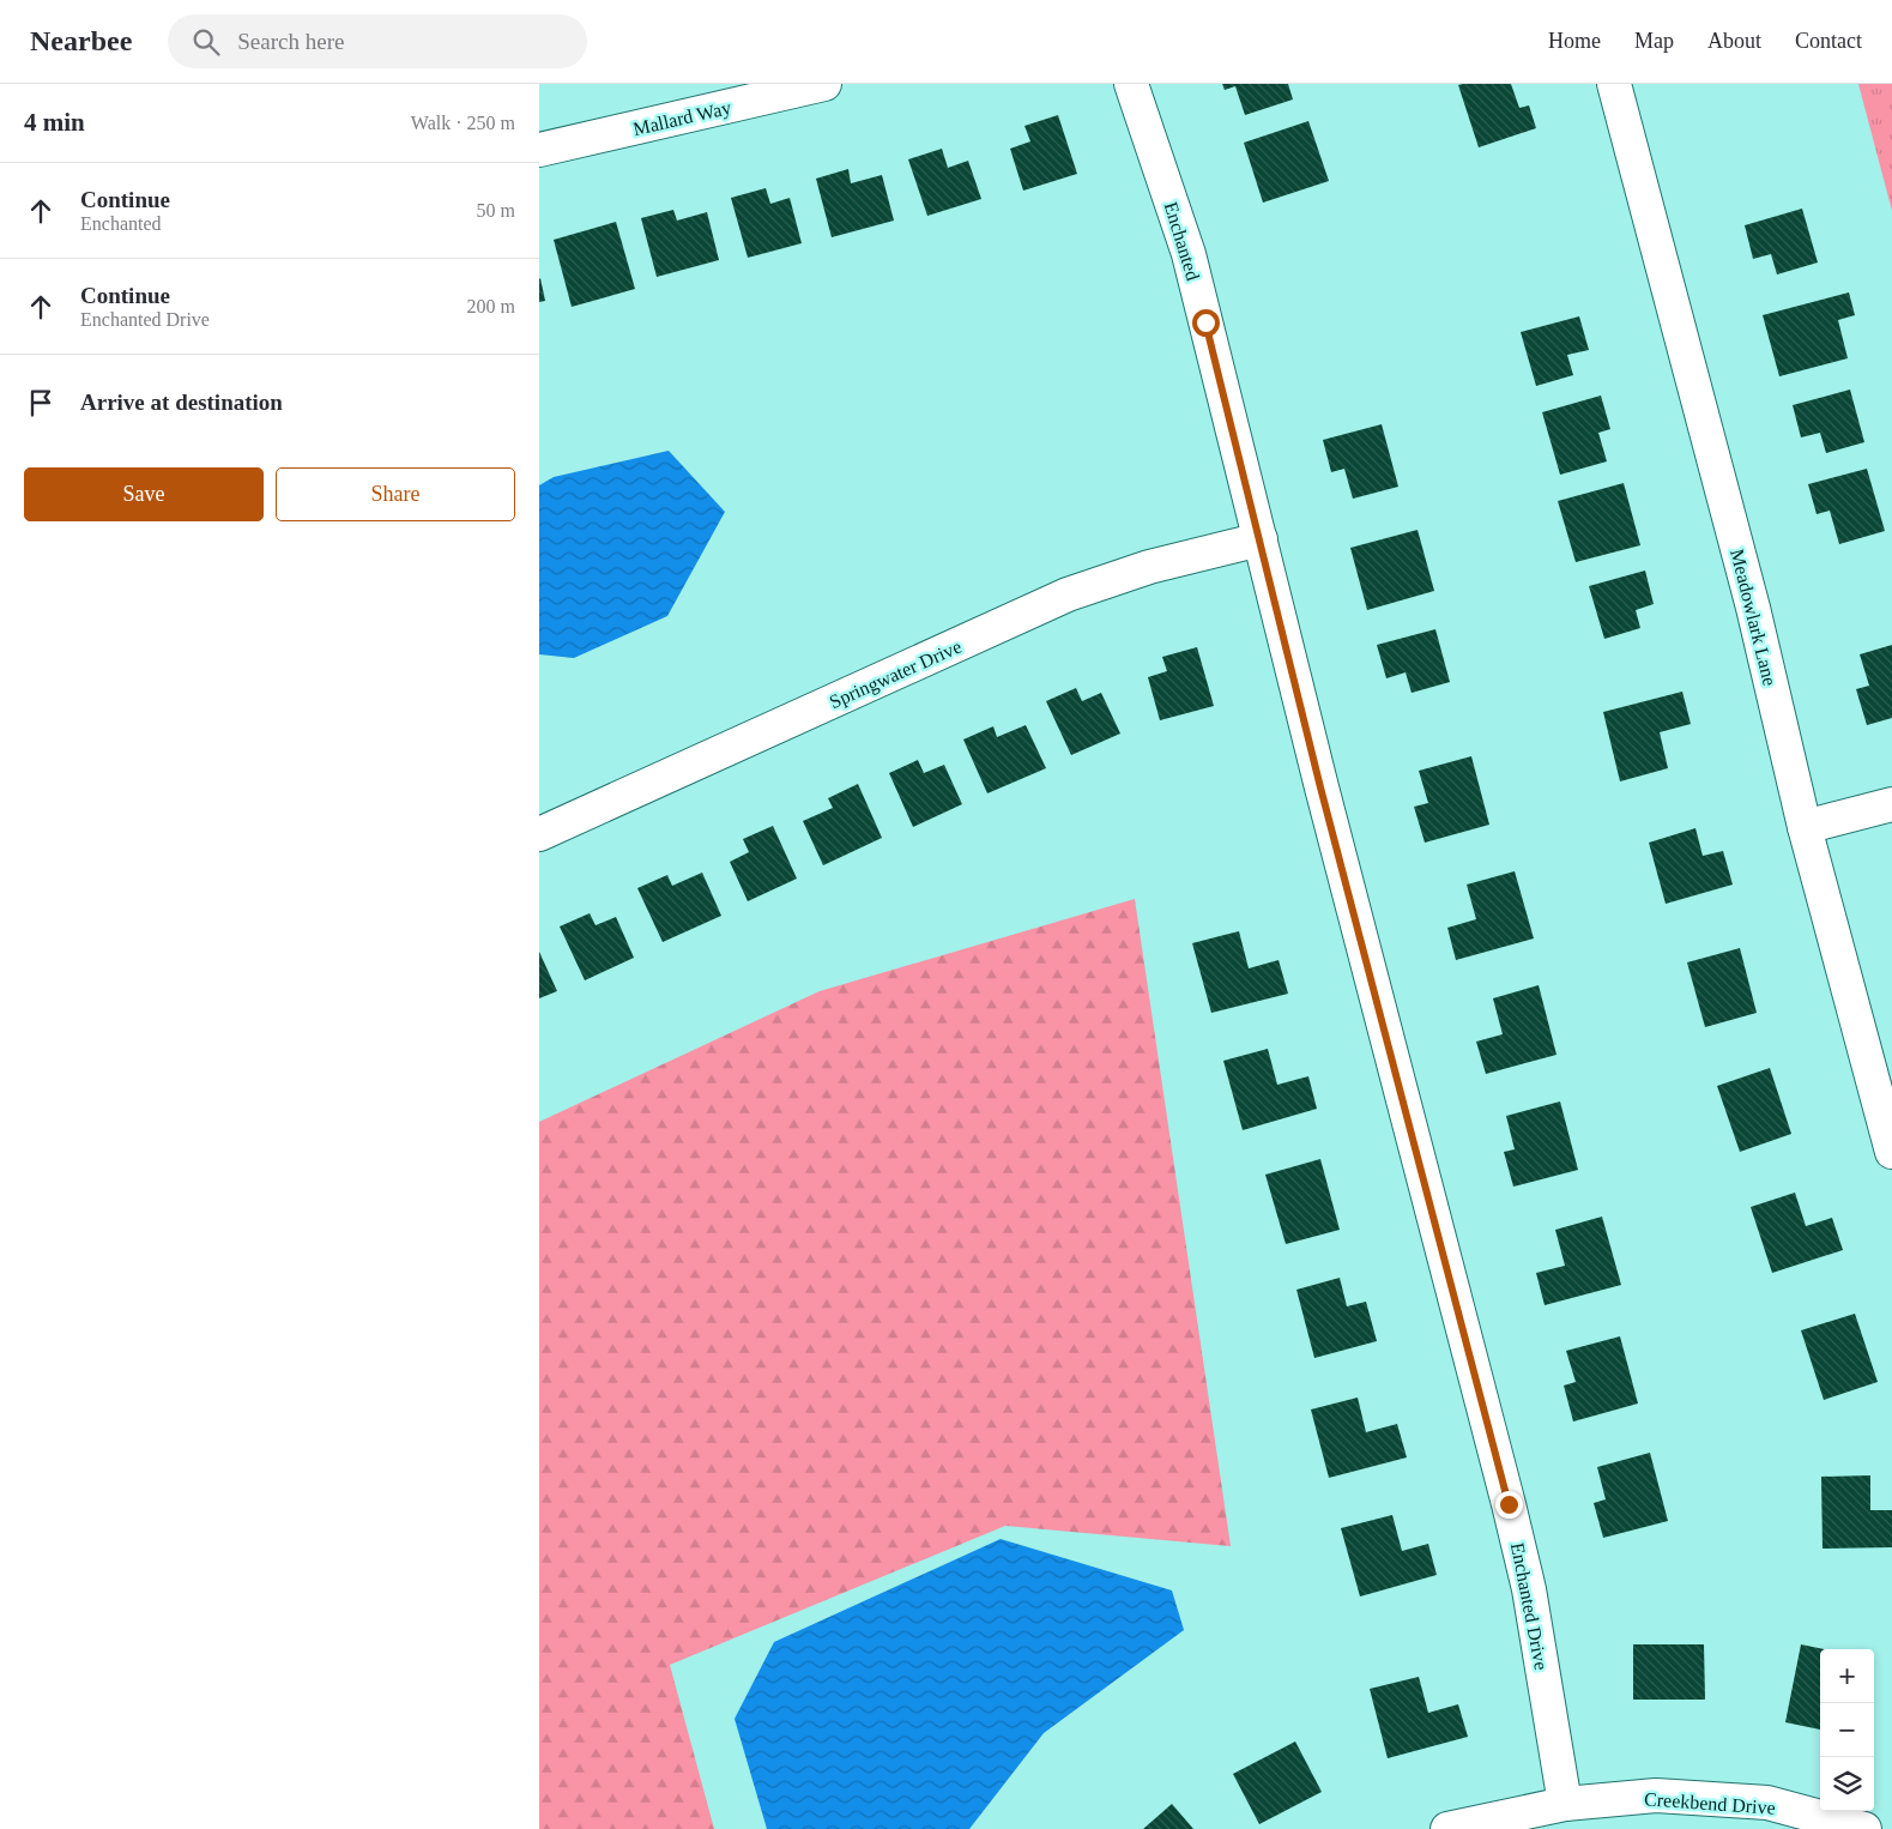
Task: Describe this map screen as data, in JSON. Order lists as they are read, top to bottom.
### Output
{
  "streets": {
    "street": [
      "Mallard Way",
      "Enchanted",
      "Meadowlark Lane",
      "Springwater Drive",
      "Enchanted Drive",
      "Creekbend Drive"
    ]
  },
  "crossings": [
    ["Enchanted", "Springwater Drive"],
    ["Enchanted", "Enchanted Drive"],
    ["Springwater Drive", "Enchanted Drive"],
    ["Enchanted Drive", "Creekbend Drive"]
  ],
  "page": {
    "header": "Nearbee",
    "search": "Search here",
    "nav": [
      "Home",
      "Map",
      "About",
      "Contact"
    ],
    "heading": ["4 min", "Walk · 250 m"],
    "list": [
      ["Continue", "Enchanted", "50 m"],
      ["Continue", "Enchanted Drive", "200 m"],
      "Arrive at destination"
    ],
    "buttons": ["Save", "Share"],
    "map_buttons": ["+", "−"]
  }
}
